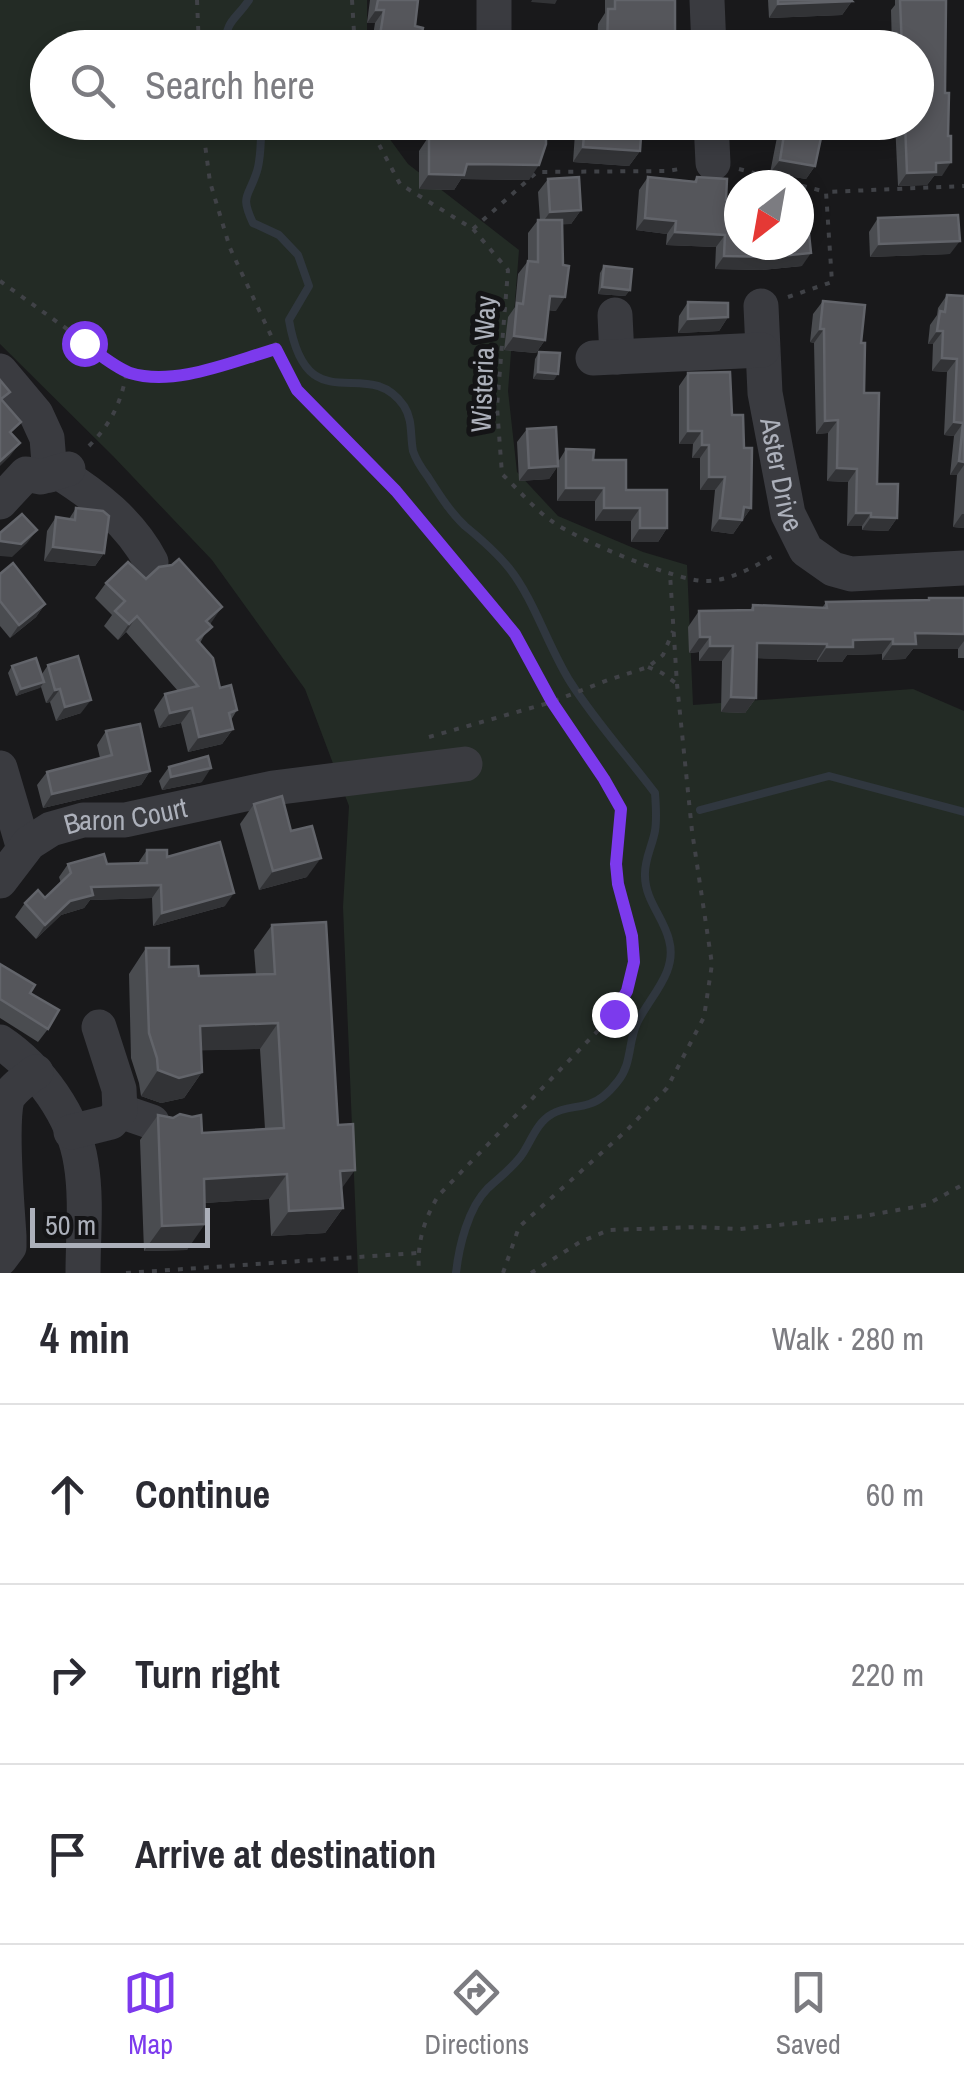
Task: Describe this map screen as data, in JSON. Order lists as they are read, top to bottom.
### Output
{
  "streets": {
    "street": ["Aster Drive", "Baron Court"],
    "path": ["Wisteria Way"]
  },
  "crossings": [
    ["Wisteria Way", "Aster Drive"]
  ],
  "scale_bar": "50 m",
  "north": "bottom left",
  "page": {
    "search": "Search here",
    "scale": "50 m",
    "heading": ["4 min", "Walk · 280 m"],
    "list": [
      ["Continue", "60 m"],
      ["Turn right", "220 m"],
      "Arrive at destination"
    ],
    "nav": ["Map", "Directions", "Saved"]
  }
}
